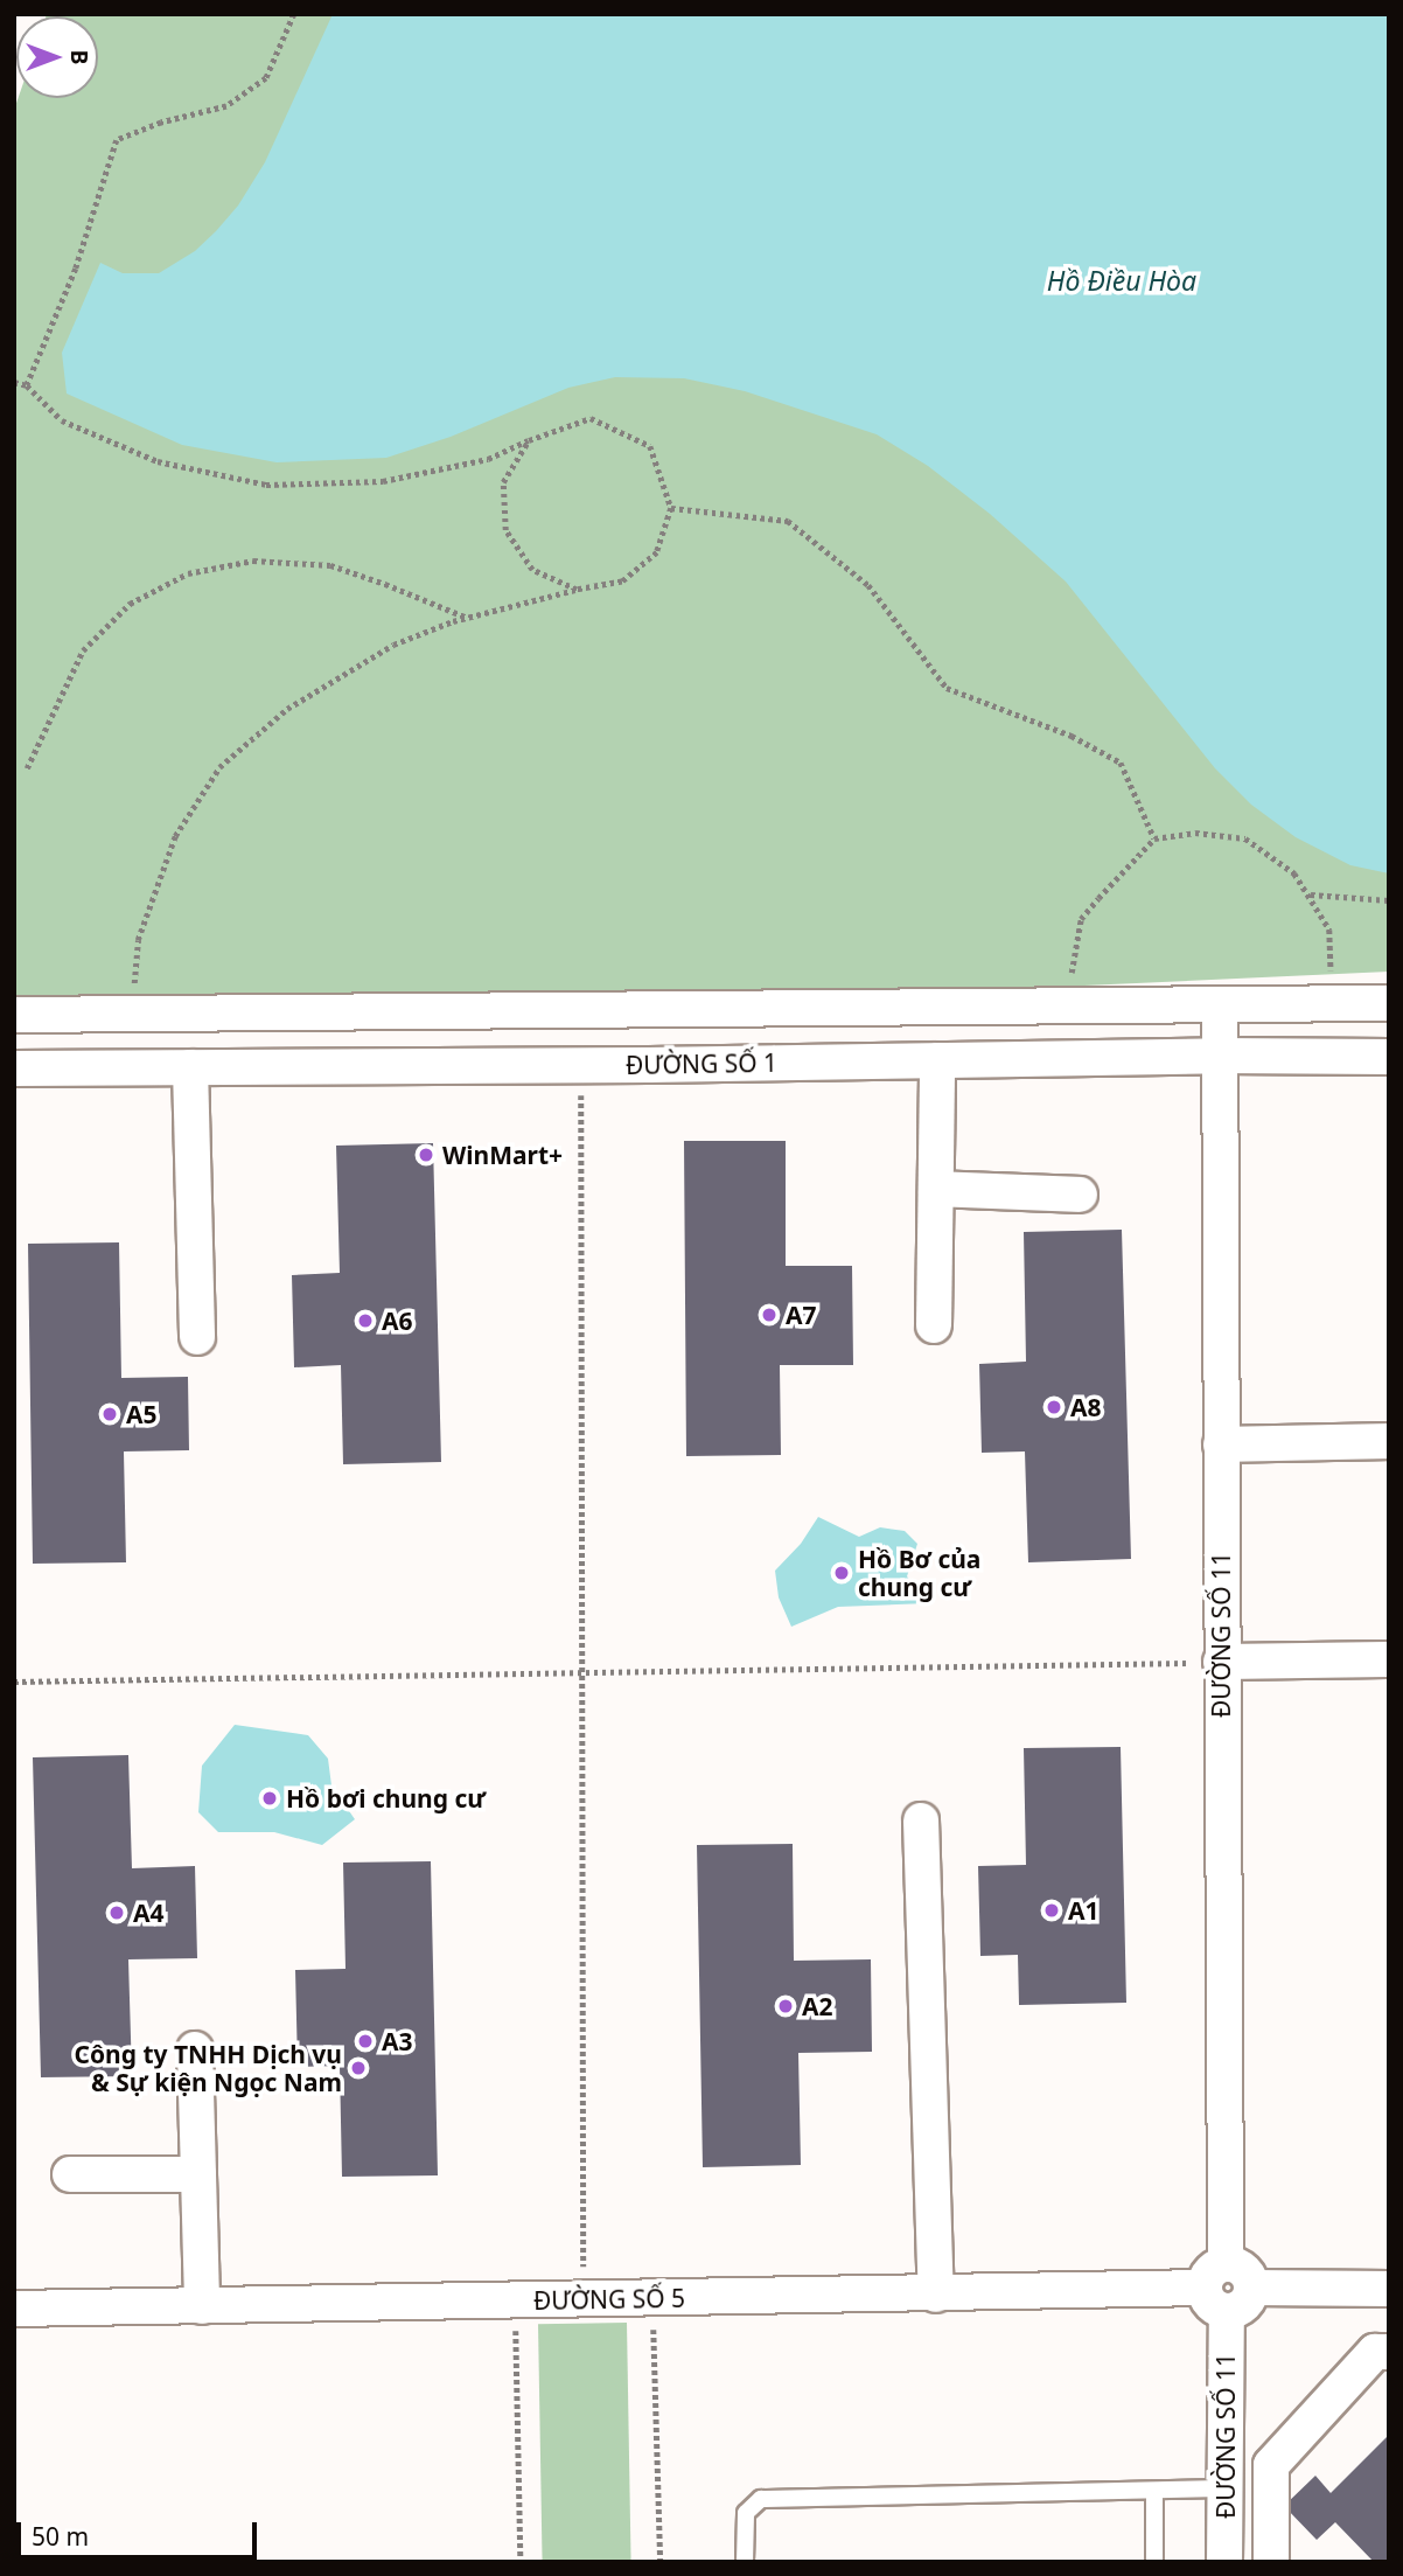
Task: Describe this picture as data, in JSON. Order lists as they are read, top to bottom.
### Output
{
  "streets": {
    "street": ["ĐƯỜNG SỐ 1", "ĐƯỜNG SỐ 11", "ĐƯỜNG SỐ 5"]
  },
  "crossings": [
    ["ĐƯỜNG SỐ 1", "ĐƯỜNG SỐ 11"],
    ["ĐƯỜNG SỐ 11", "ĐƯỜNG SỐ 5"]
  ],
  "water": ["Hồ Điều Hòa"],
  "places": [
    "WinMart+",
    "A7",
    "A6",
    "A8",
    "A5",
    "Hồ Bơ của chung cư",
    "Hồ bơi chung cư",
    "A1",
    "A4",
    "A2",
    "A3",
    "Công ty TNHH Dịch vụ & Sự kiện Ngọc Nam"
  ],
  "scale_bar": "50 m",
  "north": "right"
}
